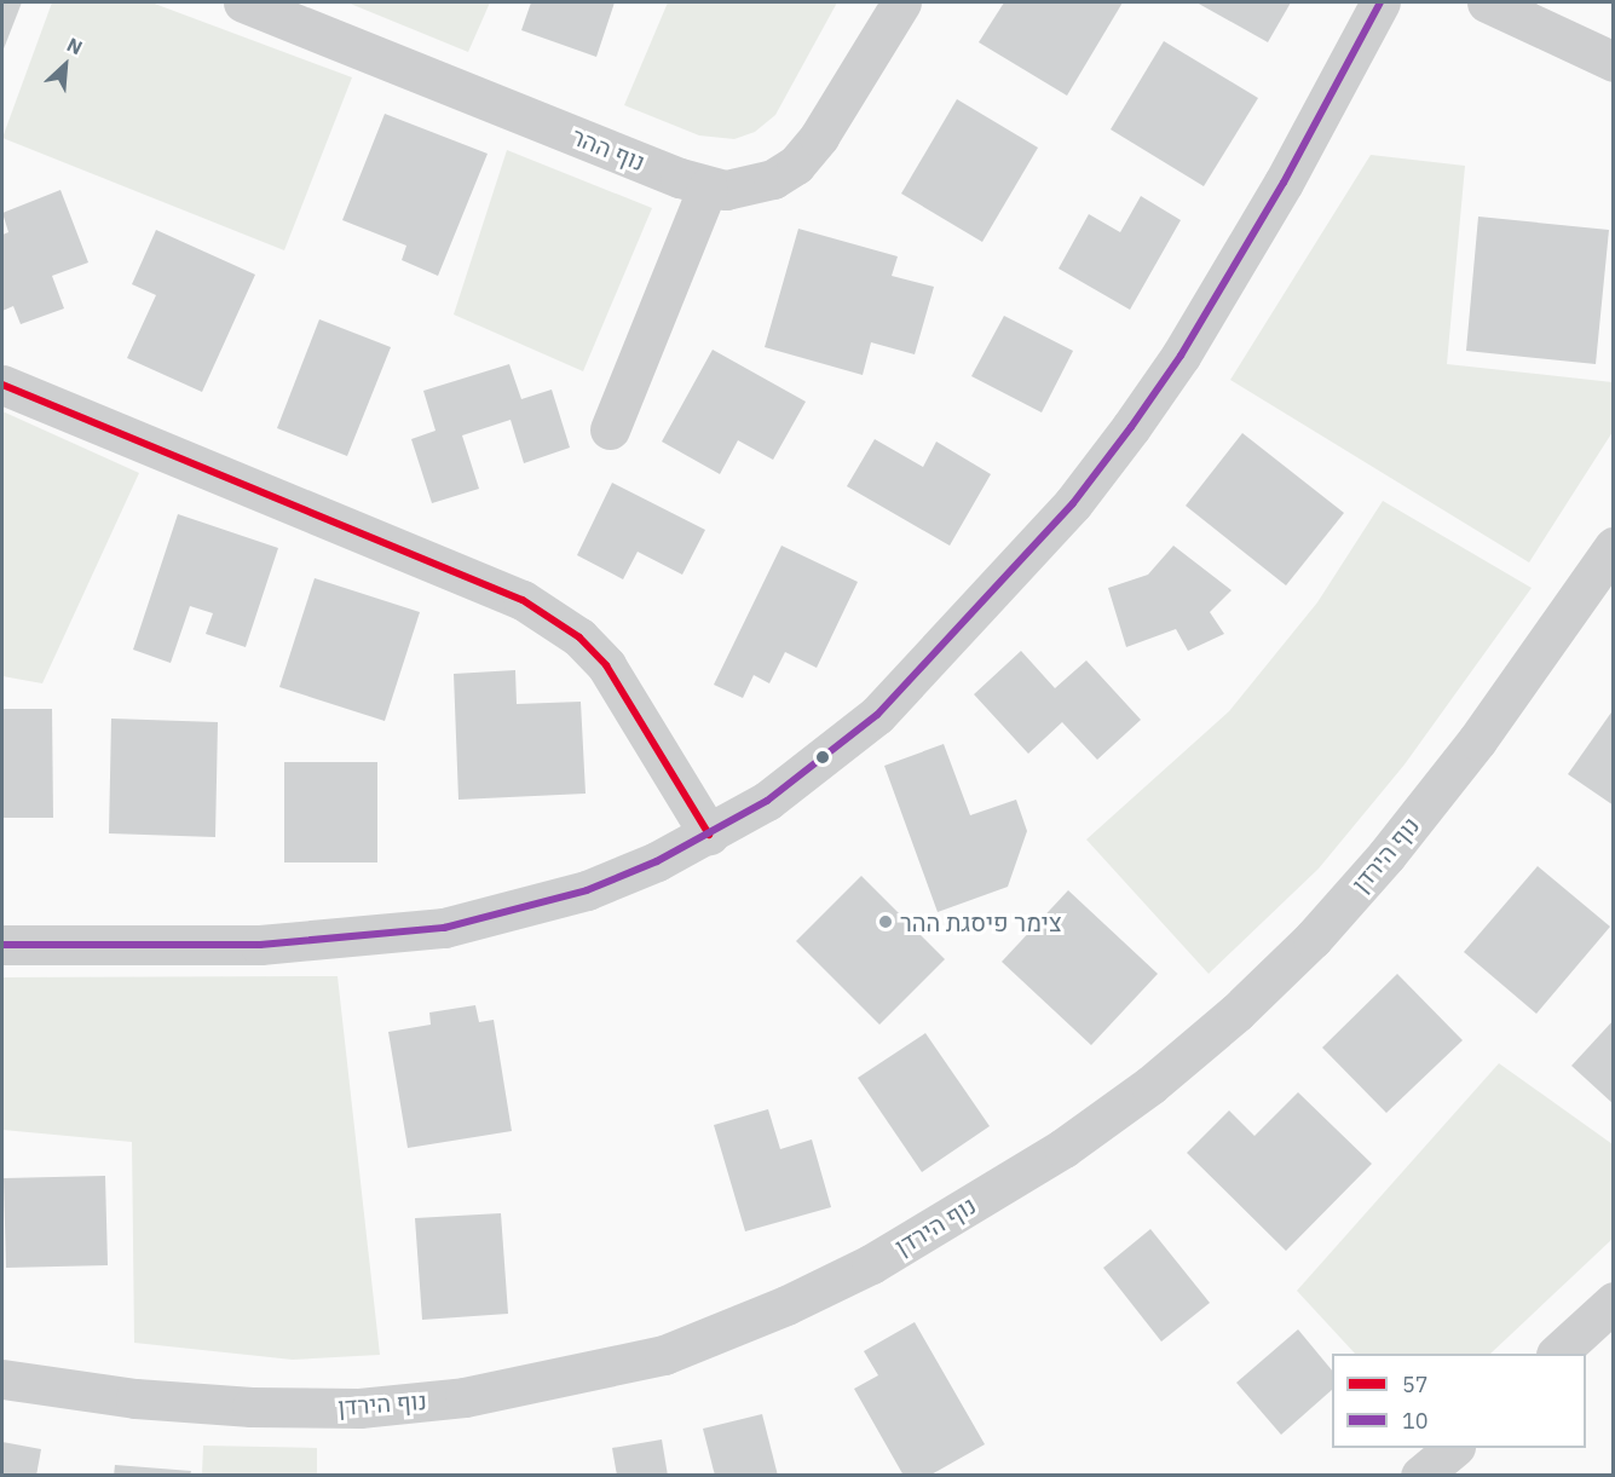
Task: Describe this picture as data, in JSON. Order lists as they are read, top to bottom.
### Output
{
  "streets": {
    "street": ["נוף ההר", "נוף הירדן"]
  },
  "places": ["צימר פיסגת ההר"],
  "lines": ["transit line 10", "transit line 57"],
  "legend": ["57", "10"],
  "north": "top right"
}
